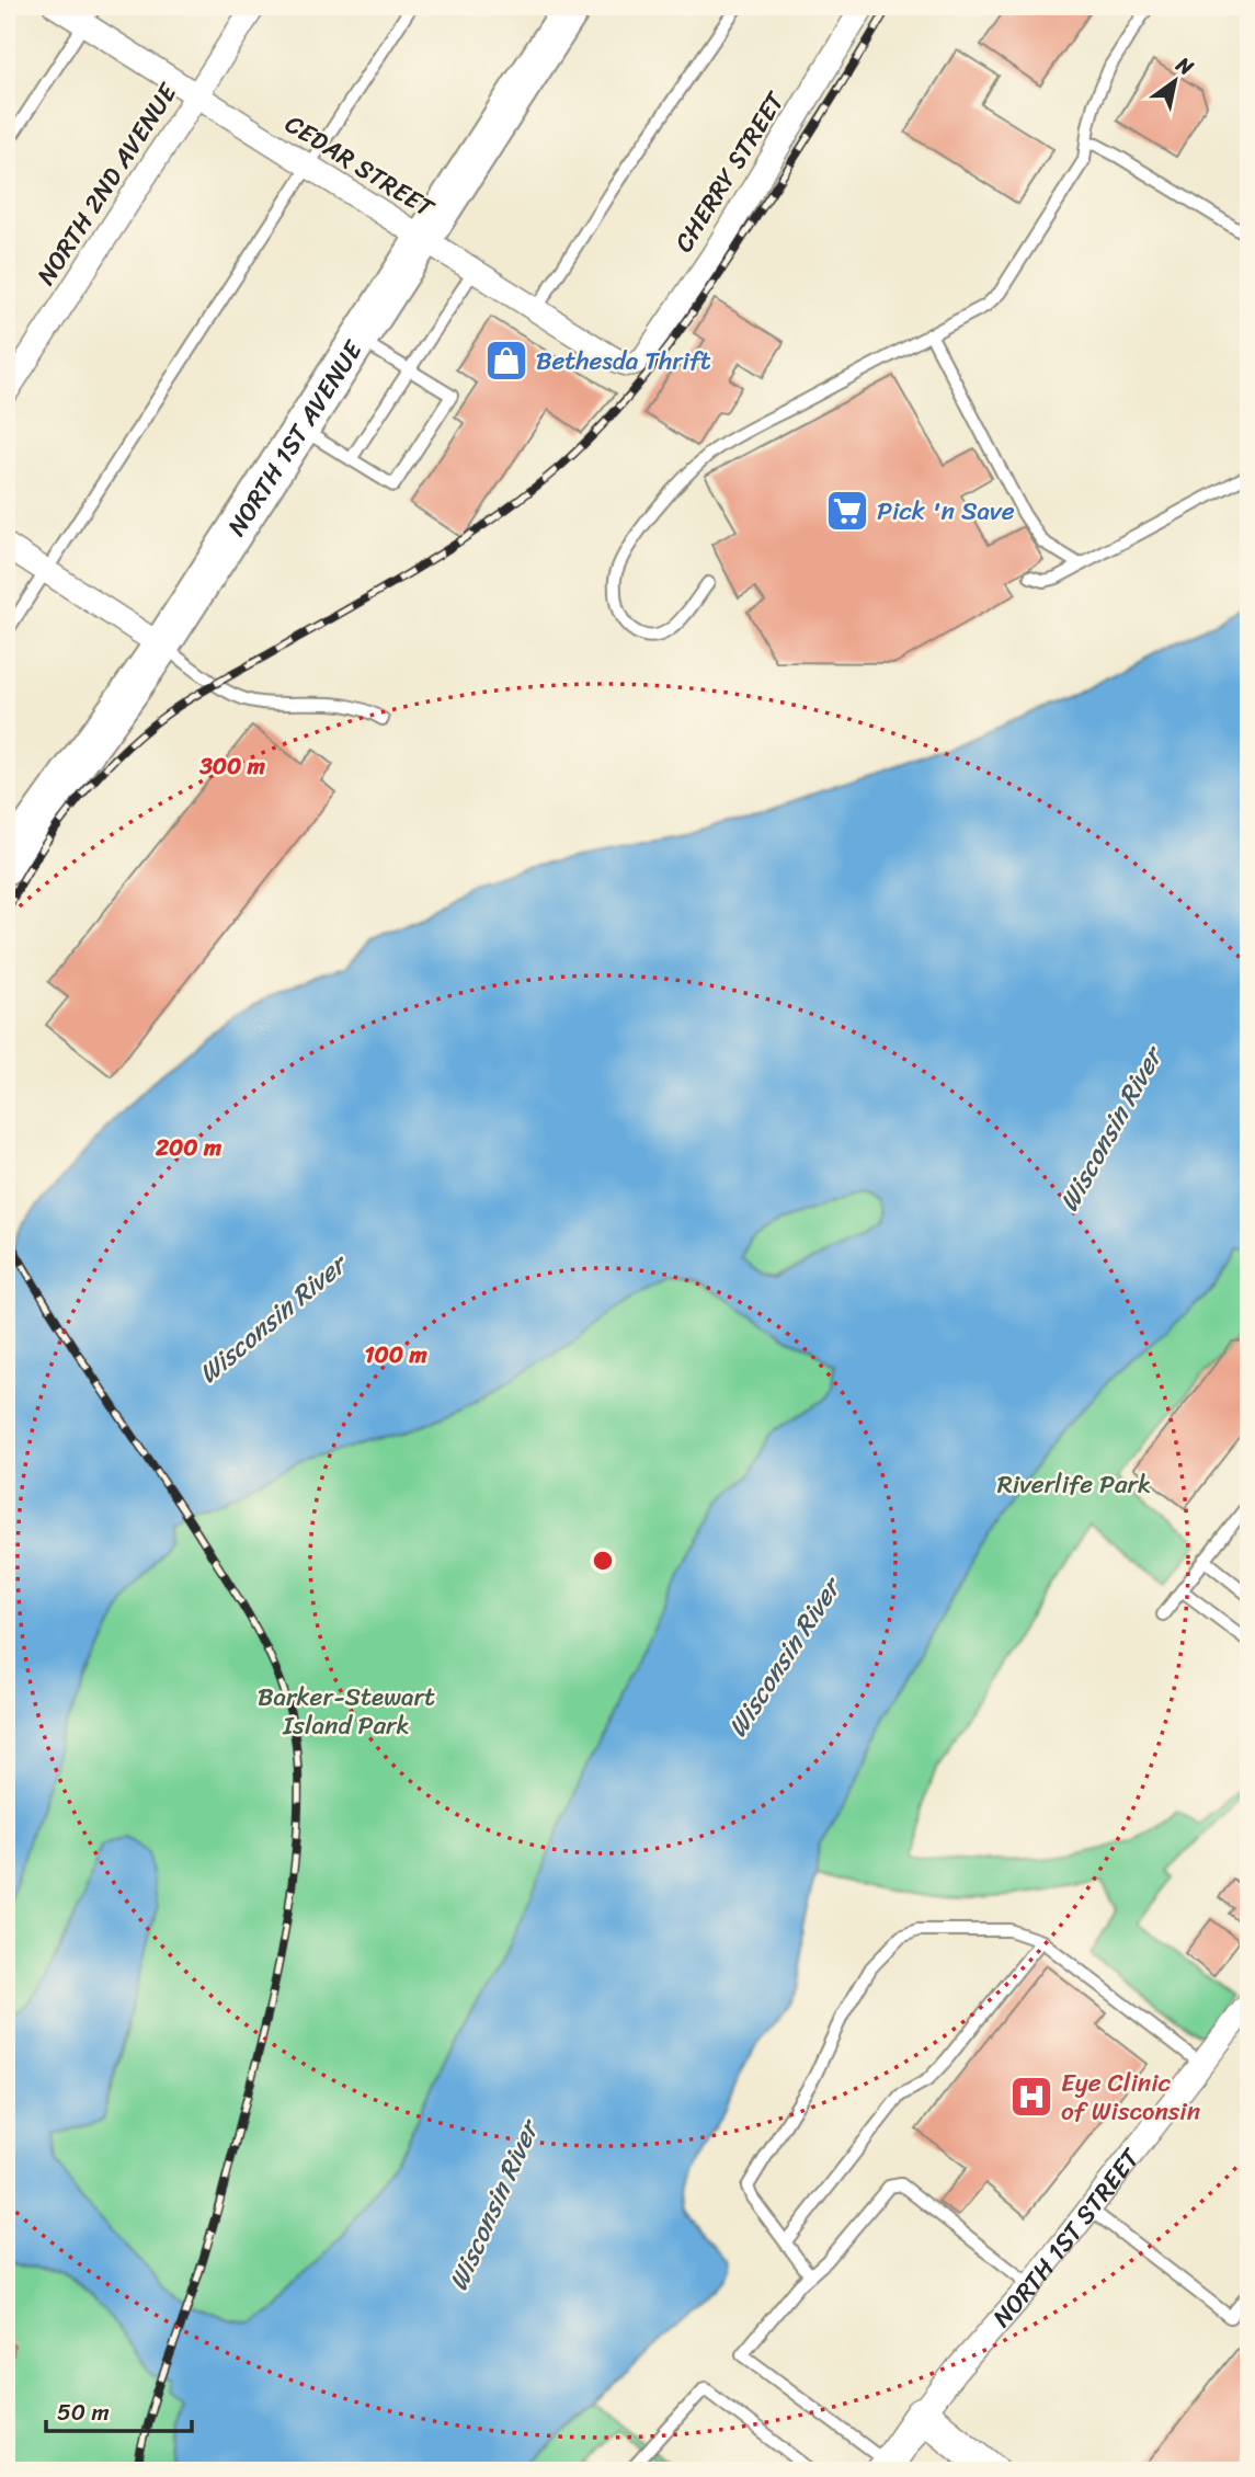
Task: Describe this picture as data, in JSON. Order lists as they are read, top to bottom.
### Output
{
  "streets": {
    "main road": ["NORTH 1ST AVENUE"],
    "street": [
      "CEDAR STREET",
      "CHERRY STREET",
      "NORTH 2ND AVENUE",
      "NORTH 1ST STREET"
    ]
  },
  "crossings": [
    ["CEDAR STREET", "CHERRY STREET"],
    ["CEDAR STREET", "NORTH 2ND AVENUE"],
    ["CEDAR STREET", "NORTH 1ST AVENUE"]
  ],
  "water": ["Wisconsin River"],
  "parks": ["Riverlife Park", "Barker-Stewart Island Park"],
  "places": {
    "shop": ["Bethesda Thrift"],
    "supermarket": ["Pick 'n Save"],
    "hospital": ["Eye Clinic of Wisconsin"]
  },
  "scale_bar": "50 m",
  "north": "top right",
  "rings": ["300 m", "200 m", "100 m"]
}
